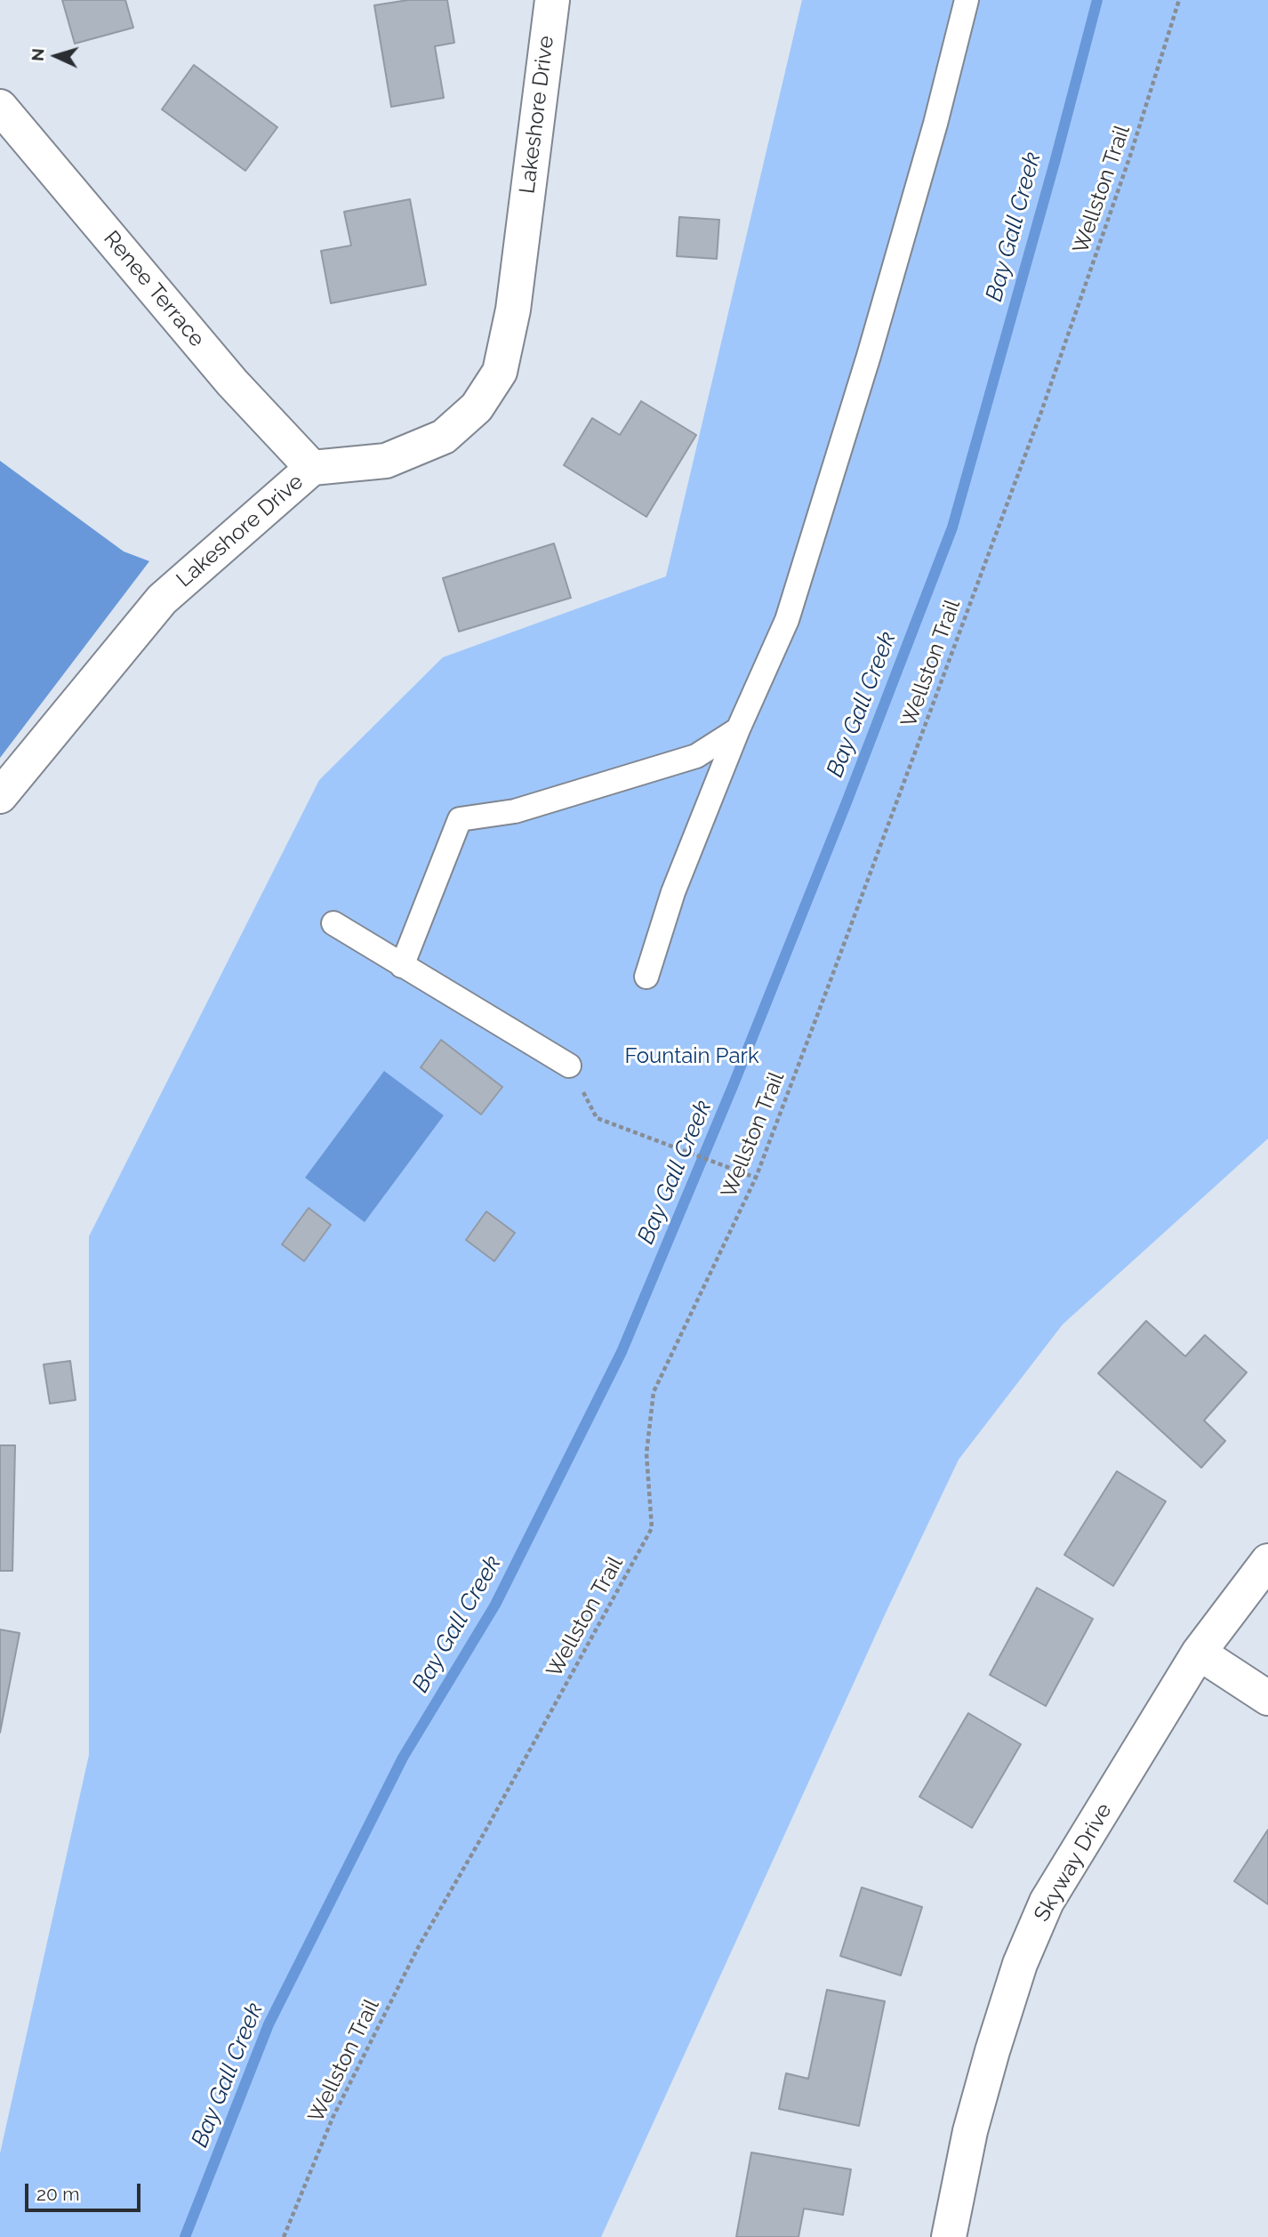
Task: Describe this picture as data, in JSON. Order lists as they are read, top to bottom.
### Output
{
  "streets": {
    "street": ["Lakeshore Drive", "Renee Terrace", "Skyway Drive"],
    "path": ["Wellston Trail"]
  },
  "crossings": [
    ["Lakeshore Drive", "Renee Terrace"]
  ],
  "water": ["Bay Gall Creek"],
  "parks": ["Fountain Park"],
  "scale_bar": "20 m",
  "north": "left"
}
